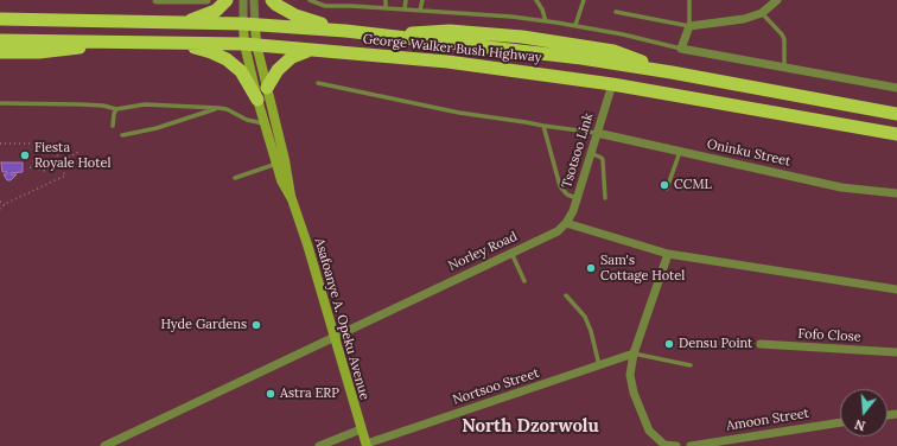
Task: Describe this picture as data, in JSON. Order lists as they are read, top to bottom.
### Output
{
  "streets": {
    "highway": ["George Walker Bush Highway"],
    "main road": ["Asafoanye A. Opeku Avenue"],
    "street": [
      "Tsotsoo Link",
      "Oninku Street",
      "Norley Road",
      "Fofo Close",
      "Nortsoo Street",
      "Amoon Street"
    ]
  },
  "crossings": [
    ["George Walker Bush Highway", "Tsotsoo Link"],
    ["George Walker Bush Highway", "Asafoanye A. Opeku Avenue"],
    ["Tsotsoo Link", "Oninku Street"],
    ["Tsotsoo Link", "Norley Road"],
    ["Norley Road", "Asafoanye A. Opeku Avenue"],
    ["Asafoanye A. Opeku Avenue", "Nortsoo Street"]
  ],
  "districts": ["North Dzorwolu"],
  "places": [
    "Fiesta Royale Hotel",
    "CCML",
    "Sam's Cottage Hotel",
    "Hyde Gardens",
    "Densu Point",
    "Astra ERP"
  ],
  "north": "bottom"
}
